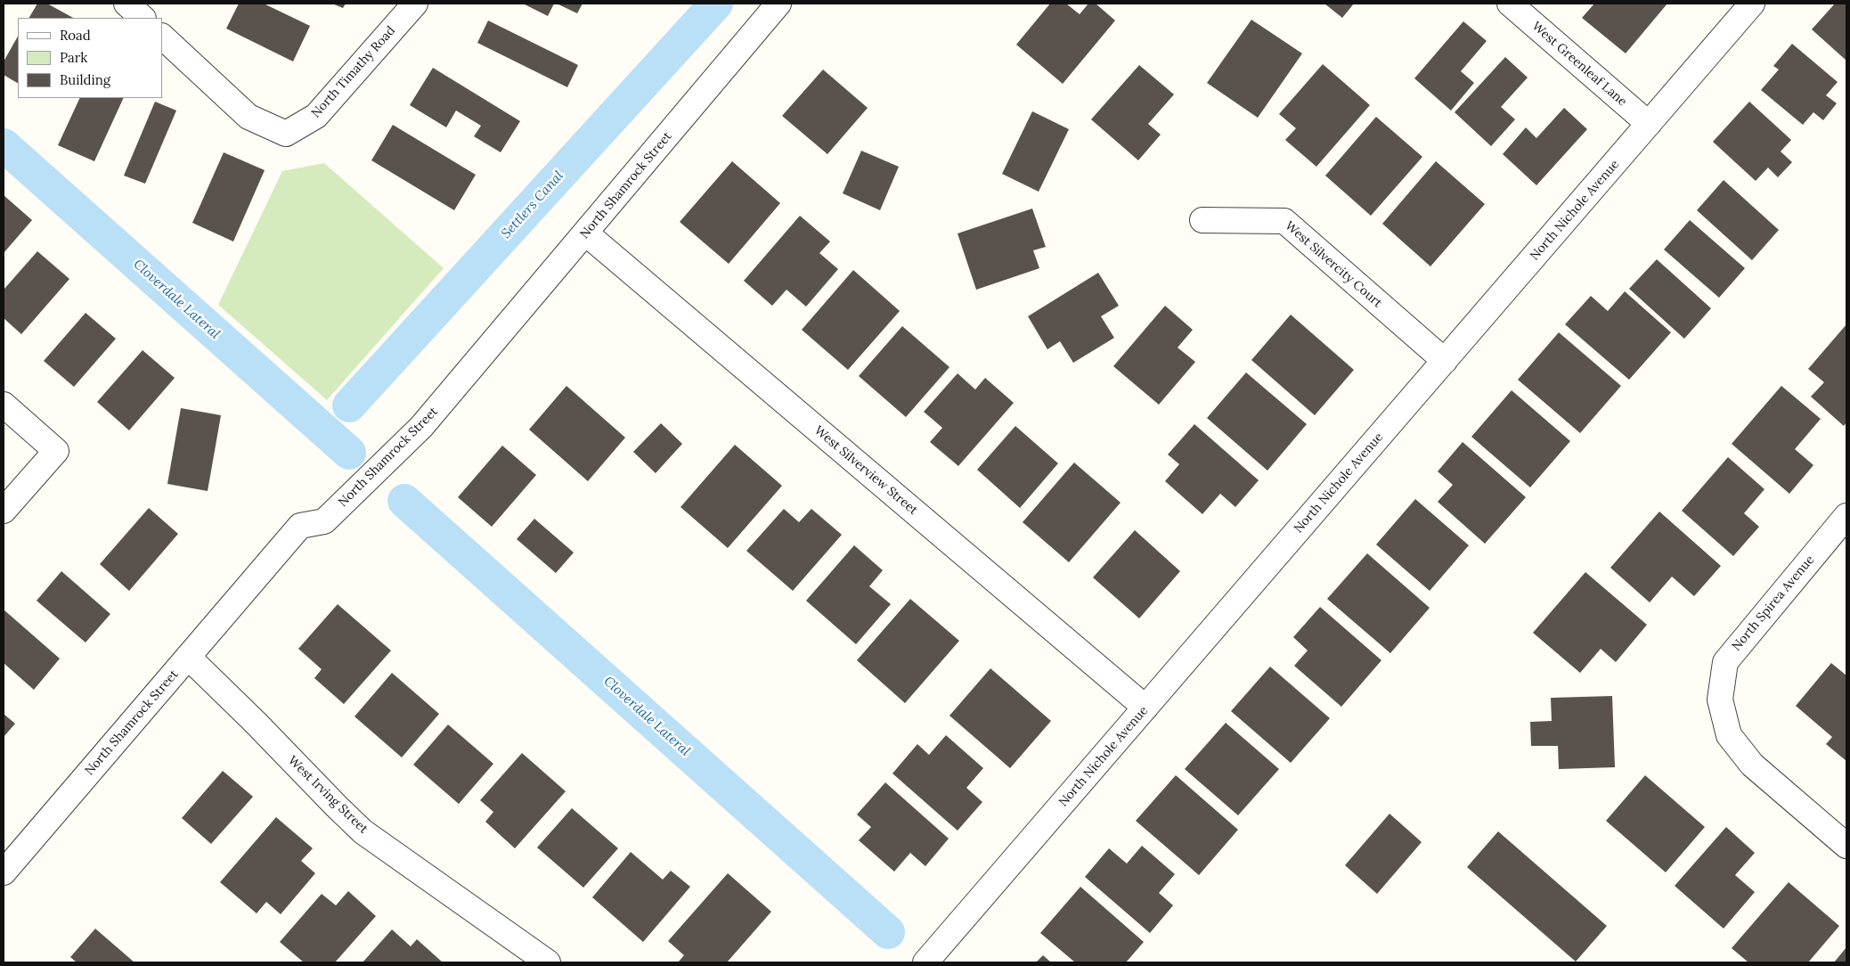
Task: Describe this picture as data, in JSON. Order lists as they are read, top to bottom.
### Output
{
  "streets": {
    "street": [
      "West Greenleaf Lane",
      "North Timathy Road",
      "North Shamrock Street",
      "North Nichole Avenue",
      "West Silvercity Court",
      "West Silverview Street",
      "North Spirea Avenue",
      "West Irving Street"
    ]
  },
  "crossings": [
    ["West Greenleaf Lane", "North Nichole Avenue"],
    ["North Shamrock Street", "West Silverview Street"],
    ["North Shamrock Street", "West Irving Street"],
    ["North Nichole Avenue", "West Silvercity Court"],
    ["North Nichole Avenue", "West Silverview Street"]
  ],
  "water": ["Settlers Canal", "Cloverdale Lateral"],
  "legend": ["Road", "Park", "Building"]
}
